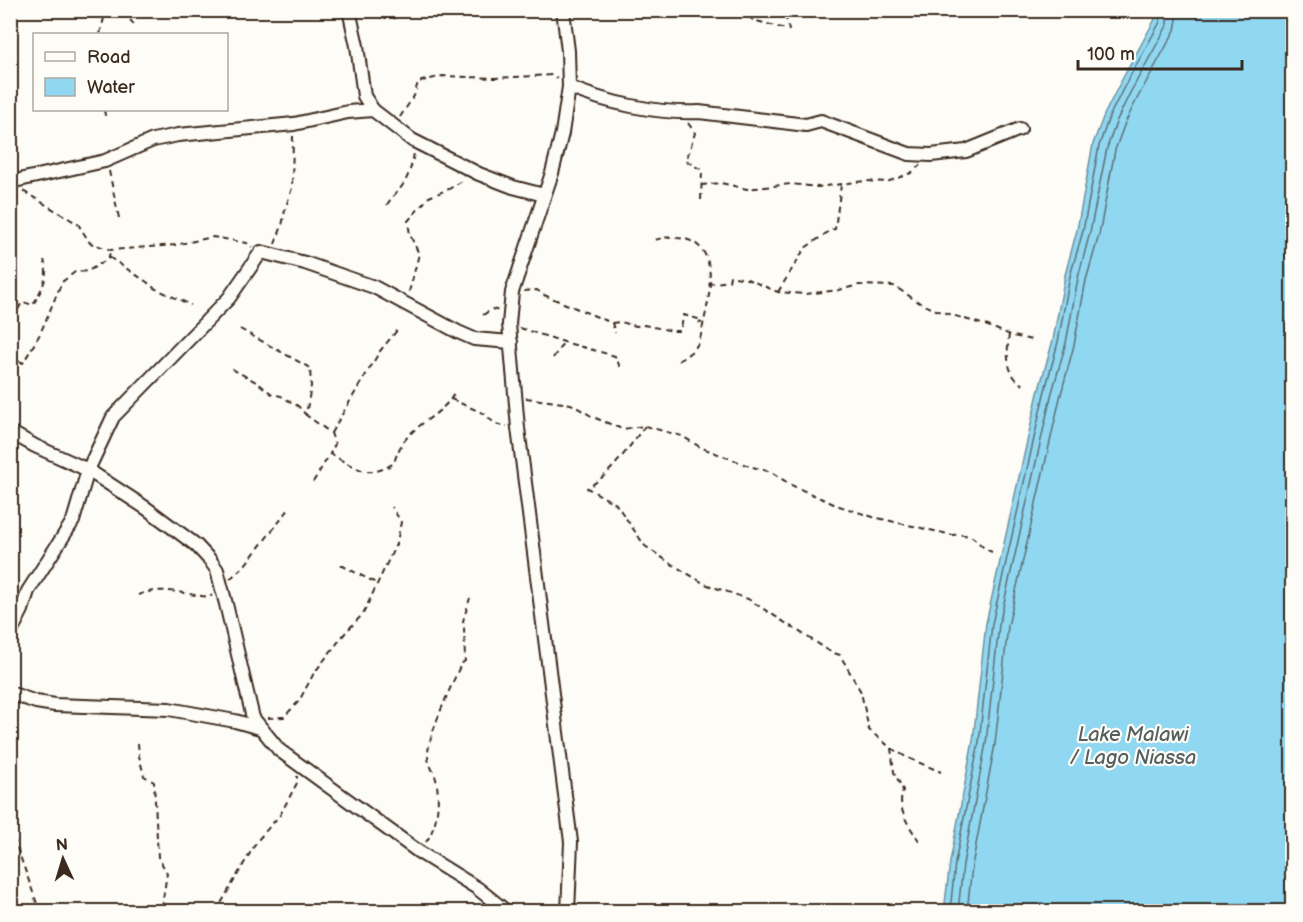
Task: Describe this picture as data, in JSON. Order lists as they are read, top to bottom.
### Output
{
  "water": ["Lake Malawi / Lago Niassa"],
  "legend": ["Road", "Water"],
  "scale_bar": "100 m",
  "north": "top"
}
